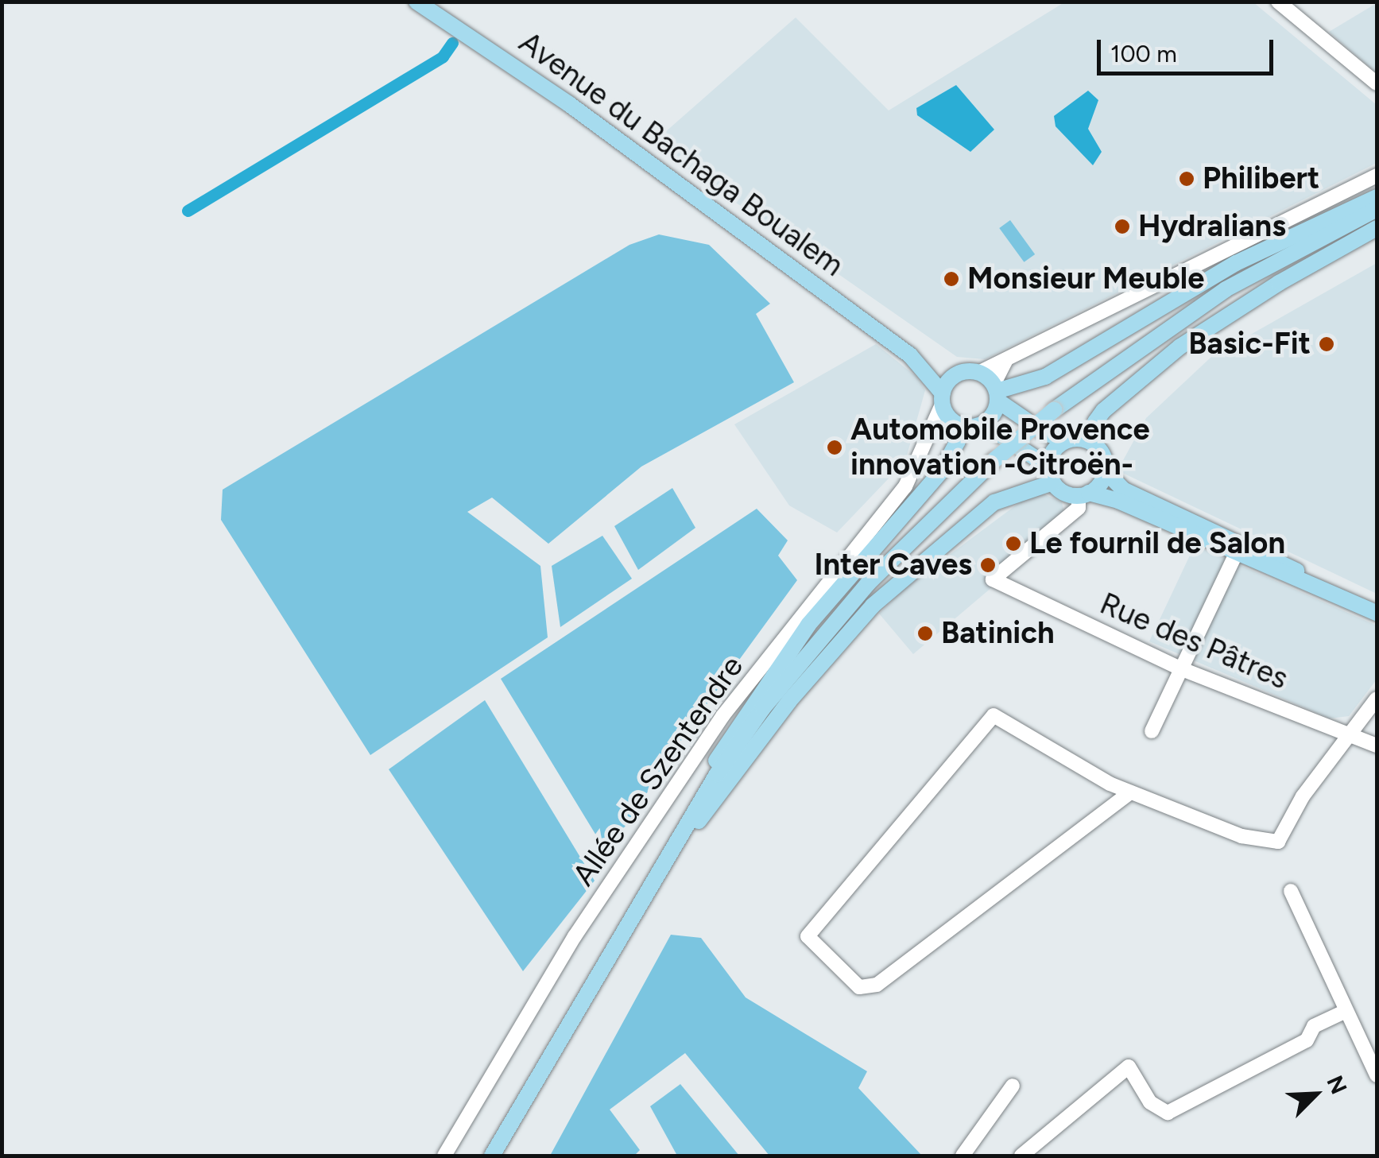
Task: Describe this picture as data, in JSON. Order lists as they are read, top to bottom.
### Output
{
  "streets": {
    "main road": ["Avenue du Bachaga Boualem"],
    "street": ["Rue des Pâtres", "Allée de Szentendre"]
  },
  "places": [
    "Philibert",
    "Hydralians",
    "Monsieur Meuble",
    "Basic-Fit",
    "Automobile Provence innovation -Citroën-",
    "Le fournil de Salon",
    "Inter Caves",
    "Batinich"
  ],
  "scale_bar": "100 m",
  "north": "top right"
}
